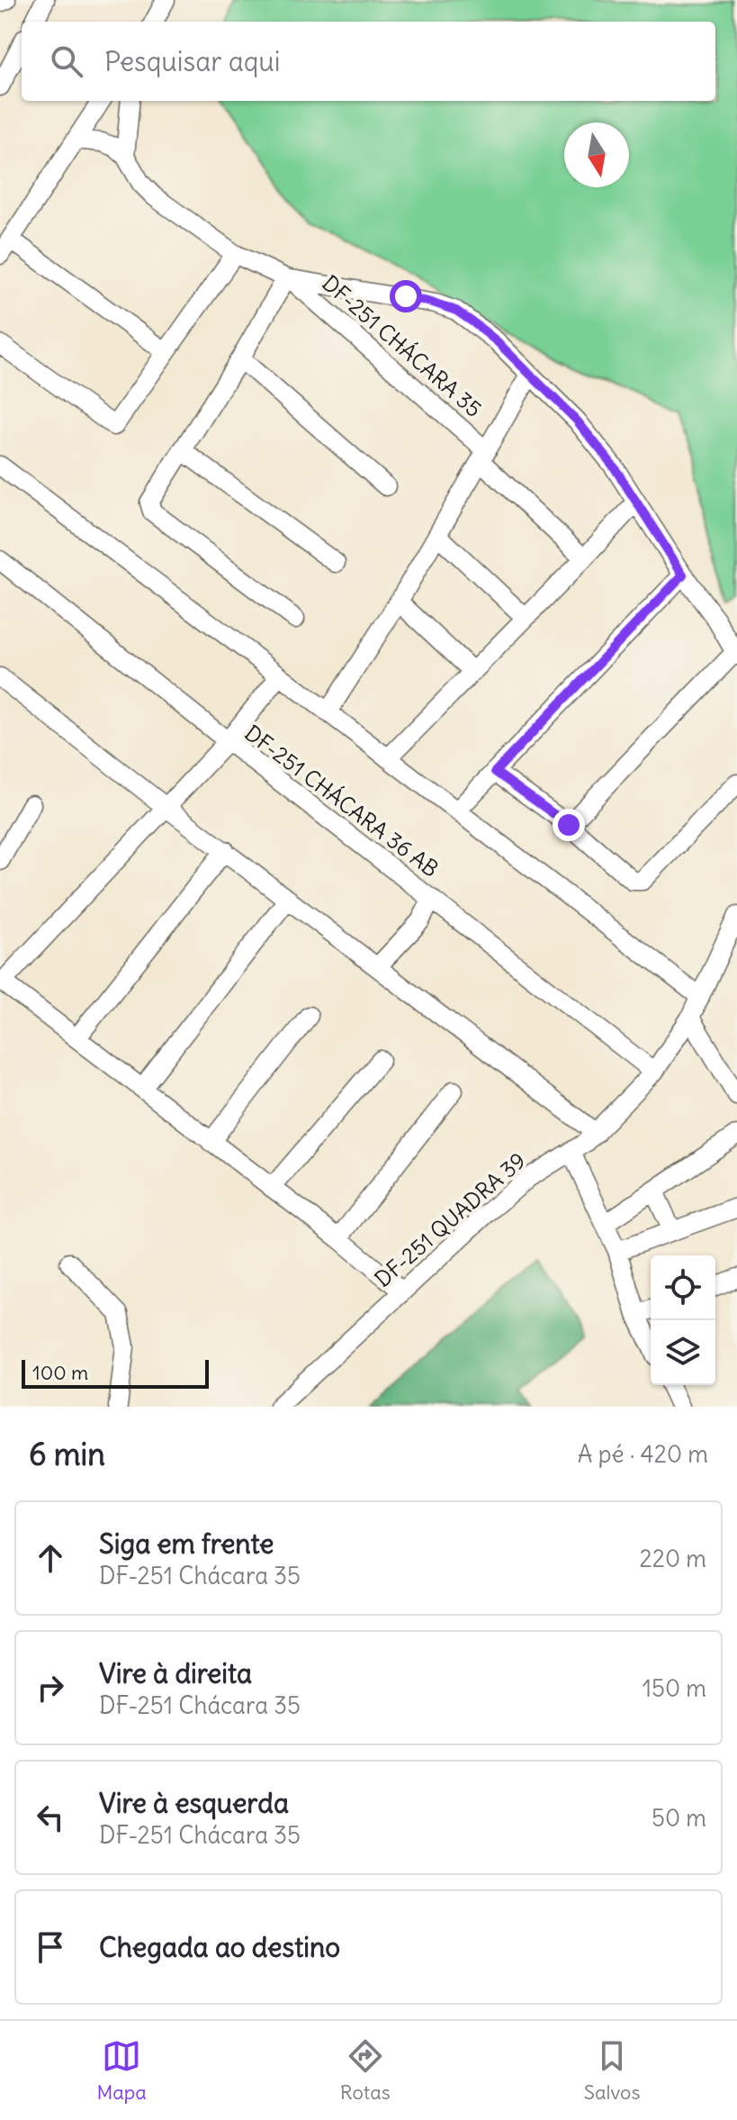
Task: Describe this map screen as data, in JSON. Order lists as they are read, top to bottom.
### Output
{
  "streets": {
    "street": ["DF-251 CHÁCARA 35", "DF-251 CHÁCARA 36 AB", "DF-251 QUADRA 39"]
  },
  "crossings": [
    ["DF-251 CHÁCARA 36 AB", "DF-251 QUADRA 39"]
  ],
  "scale_bar": "100 m",
  "north": "bottom",
  "page": {
    "search": "Pesquisar aqui",
    "scale": "100 m",
    "heading": ["6 min", "A pé · 420 m"],
    "list": [
      ["Siga em frente", "DF-251 Chácara 35", "220 m"],
      ["Vire à direita", "DF-251 Chácara 35", "150 m"],
      ["Vire à esquerda", "DF-251 Chácara 35", "50 m"],
      "Chegada ao destino"
    ],
    "nav": ["Mapa", "Rotas", "Salvos"]
  }
}
